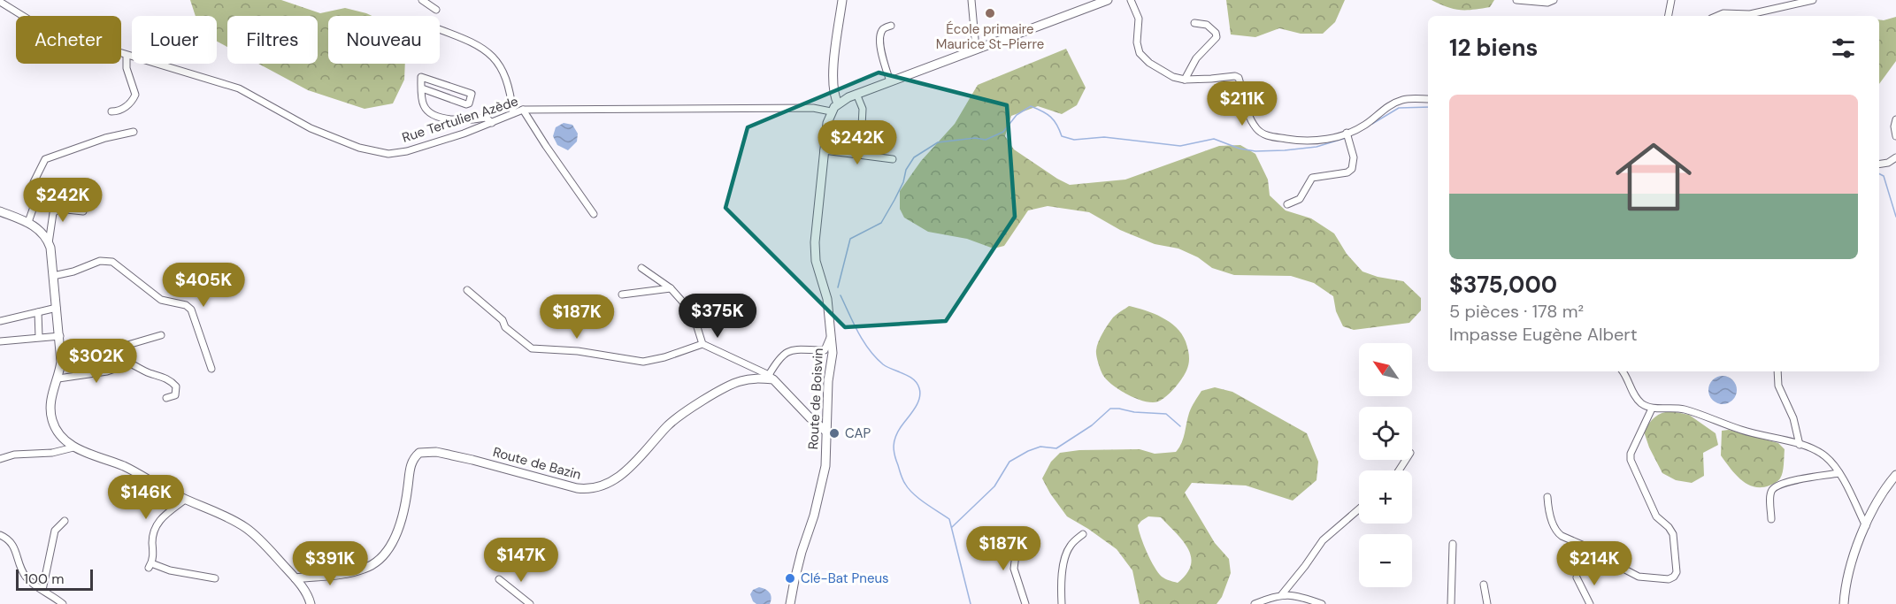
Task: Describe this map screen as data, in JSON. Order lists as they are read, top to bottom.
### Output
{
  "streets": {
    "street": ["Rue Tertulien Azède", "Route de Boisvin", "Route de Bazin"]
  },
  "crossings": [
    ["Rue Tertulien Azède", "Route de Boisvin"]
  ],
  "places": ["École primaire Maurice St-Pierre", "CAP", "Clé-Bat Pneus"],
  "scale_bar": "100 m",
  "north": "top left",
  "page": {
    "chip": [
      "Acheter",
      "Louer",
      "Filtres",
      "Nouveau"
    ],
    "heading": "12 biens",
    "list": [
      {
        "name": "$375,000",
        "note": "5 pièces · 178 m² · Impasse Eugène Albert"
      }
    ],
    "price": [
      "$211K",
      "$242K",
      "$242K",
      "$405K",
      "$375K",
      "$187K",
      "$302K",
      "$146K",
      "$187K",
      "$147K",
      "$391K",
      "$214K"
    ],
    "map_buttons": ["+", "−"],
    "scale": "100 m"
  }
}
